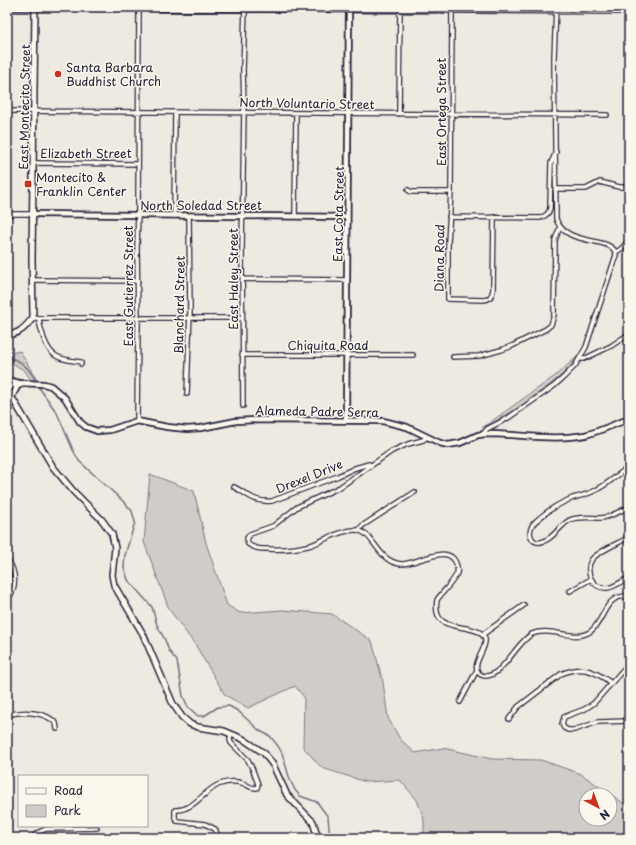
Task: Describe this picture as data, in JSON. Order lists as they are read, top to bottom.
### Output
{
  "streets": {
    "main road": ["East Montecito Street"],
    "street": [
      "North Voluntario Street",
      "East Ortega Street",
      "Elizabeth Street",
      "North Soledad Street",
      "East Cota Street",
      "Diana Road",
      "East Haley Street",
      "East Gutierrez Street",
      "Blanchard Street",
      "Chiquita Road",
      "Alameda Padre Serra",
      "Drexel Drive"
    ]
  },
  "crossings": [
    ["North Voluntario Street", "East Montecito Street"],
    ["North Voluntario Street", "East Ortega Street"],
    ["North Voluntario Street", "East Cota Street"],
    ["North Voluntario Street", "East Haley Street"],
    ["North Voluntario Street", "East Gutierrez Street"],
    ["East Montecito Street", "Elizabeth Street"],
    ["East Montecito Street", "North Soledad Street"],
    ["East Ortega Street", "Diana Road"],
    ["Elizabeth Street", "East Gutierrez Street"],
    ["North Soledad Street", "East Cota Street"],
    ["North Soledad Street", "East Haley Street"],
    ["North Soledad Street", "East Gutierrez Street"],
    ["North Soledad Street", "Blanchard Street"],
    ["East Cota Street", "Chiquita Road"],
    ["East Cota Street", "Alameda Padre Serra"],
    ["East Haley Street", "Chiquita Road"],
    ["East Gutierrez Street", "Alameda Padre Serra"]
  ],
  "places": {
    "other": ["Santa Barbara Buddhist Church"],
    "transit": ["Montecito & Franklin Center"]
  },
  "legend": ["Road", "Park"],
  "north": "bottom right"
}
